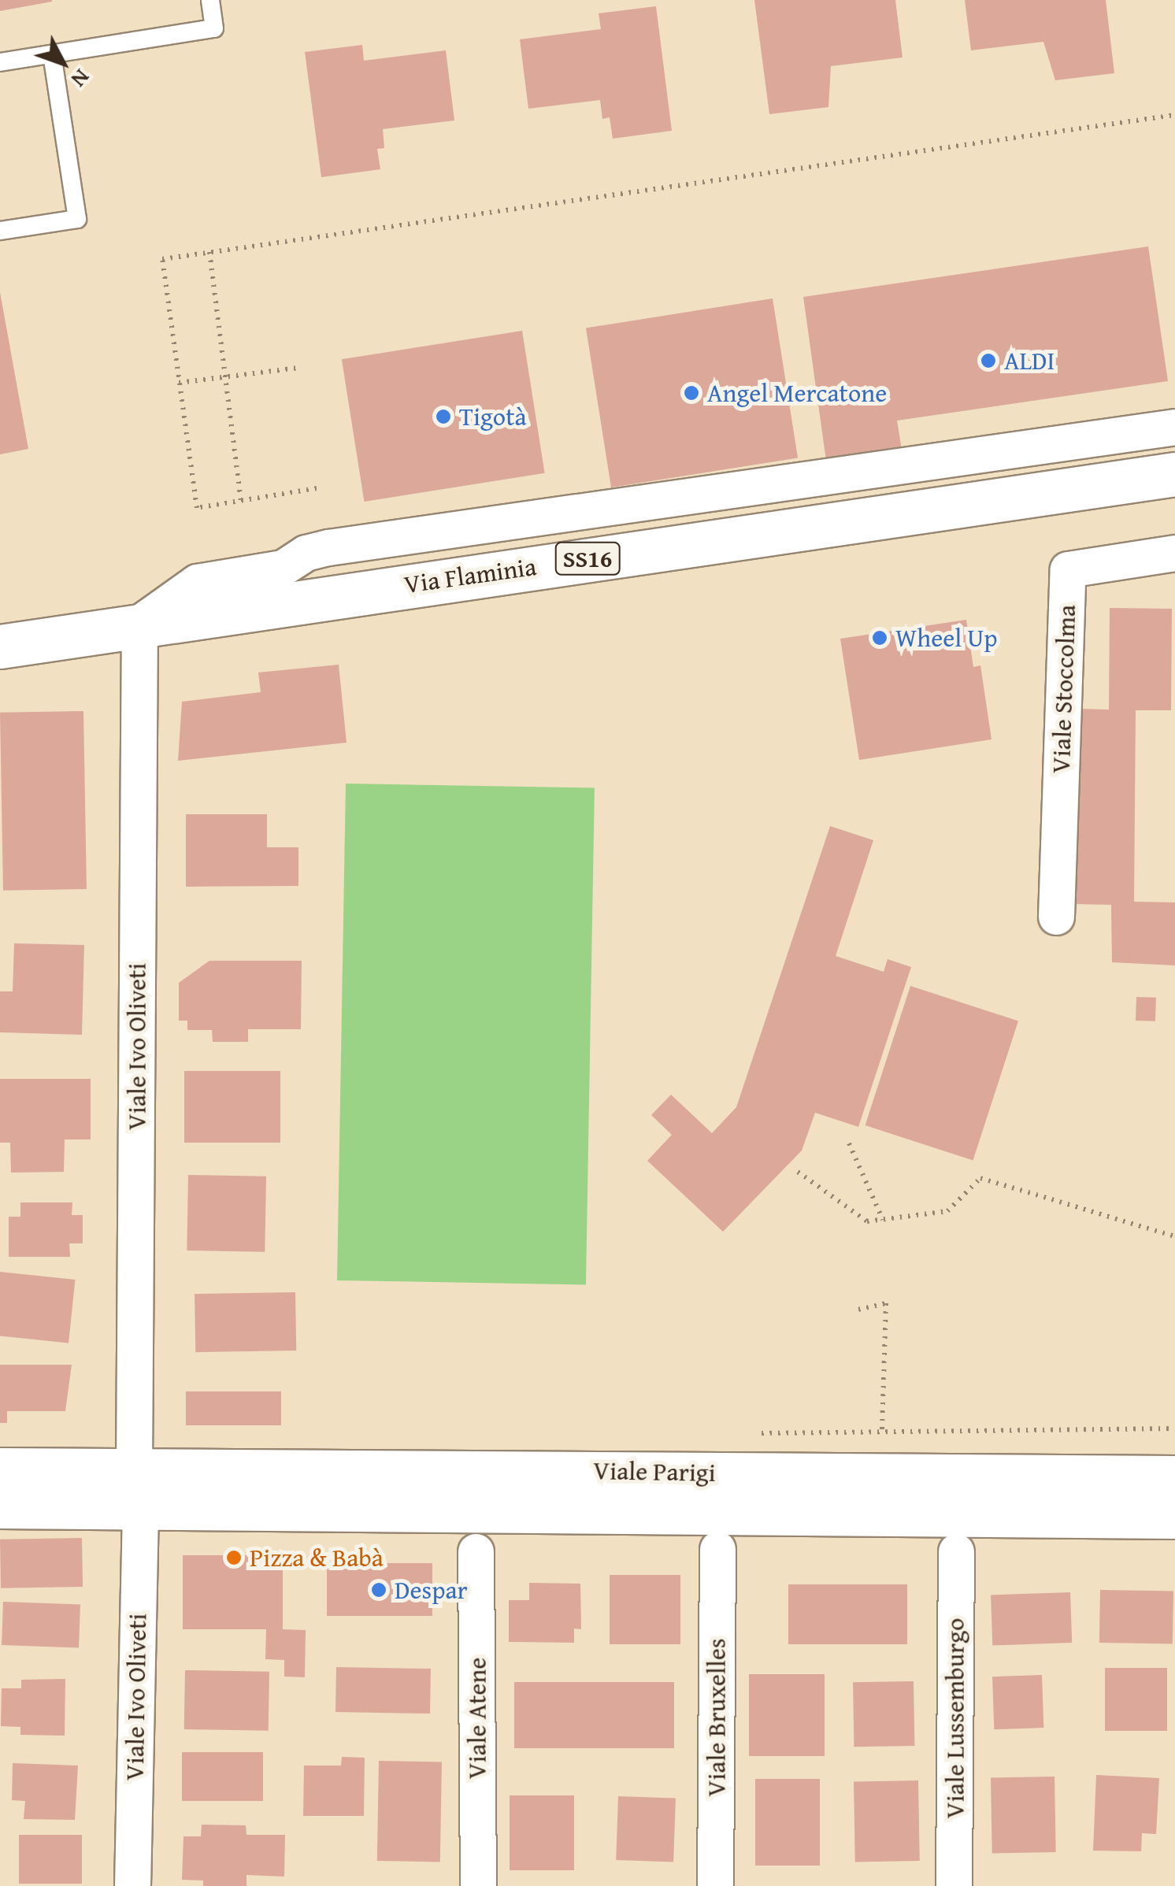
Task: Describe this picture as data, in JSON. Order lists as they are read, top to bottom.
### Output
{
  "streets": {
    "main road": ["SS16", "Via Flaminia", "Viale Parigi"],
    "street": [
      "Viale Stoccolma",
      "Viale Ivo Oliveti",
      "Viale Bruxelles",
      "Viale Atene",
      "Viale Lussemburgo"
    ]
  },
  "crossings": [
    ["Via Flaminia", "Viale Ivo Oliveti"],
    ["Viale Ivo Oliveti", "Viale Parigi"]
  ],
  "places": [
    "ALDI",
    "Angel Mercatone",
    "Tigotà",
    "Wheel Up",
    "Pizza & Babà",
    "Despar"
  ],
  "north": "bottom right"
}
